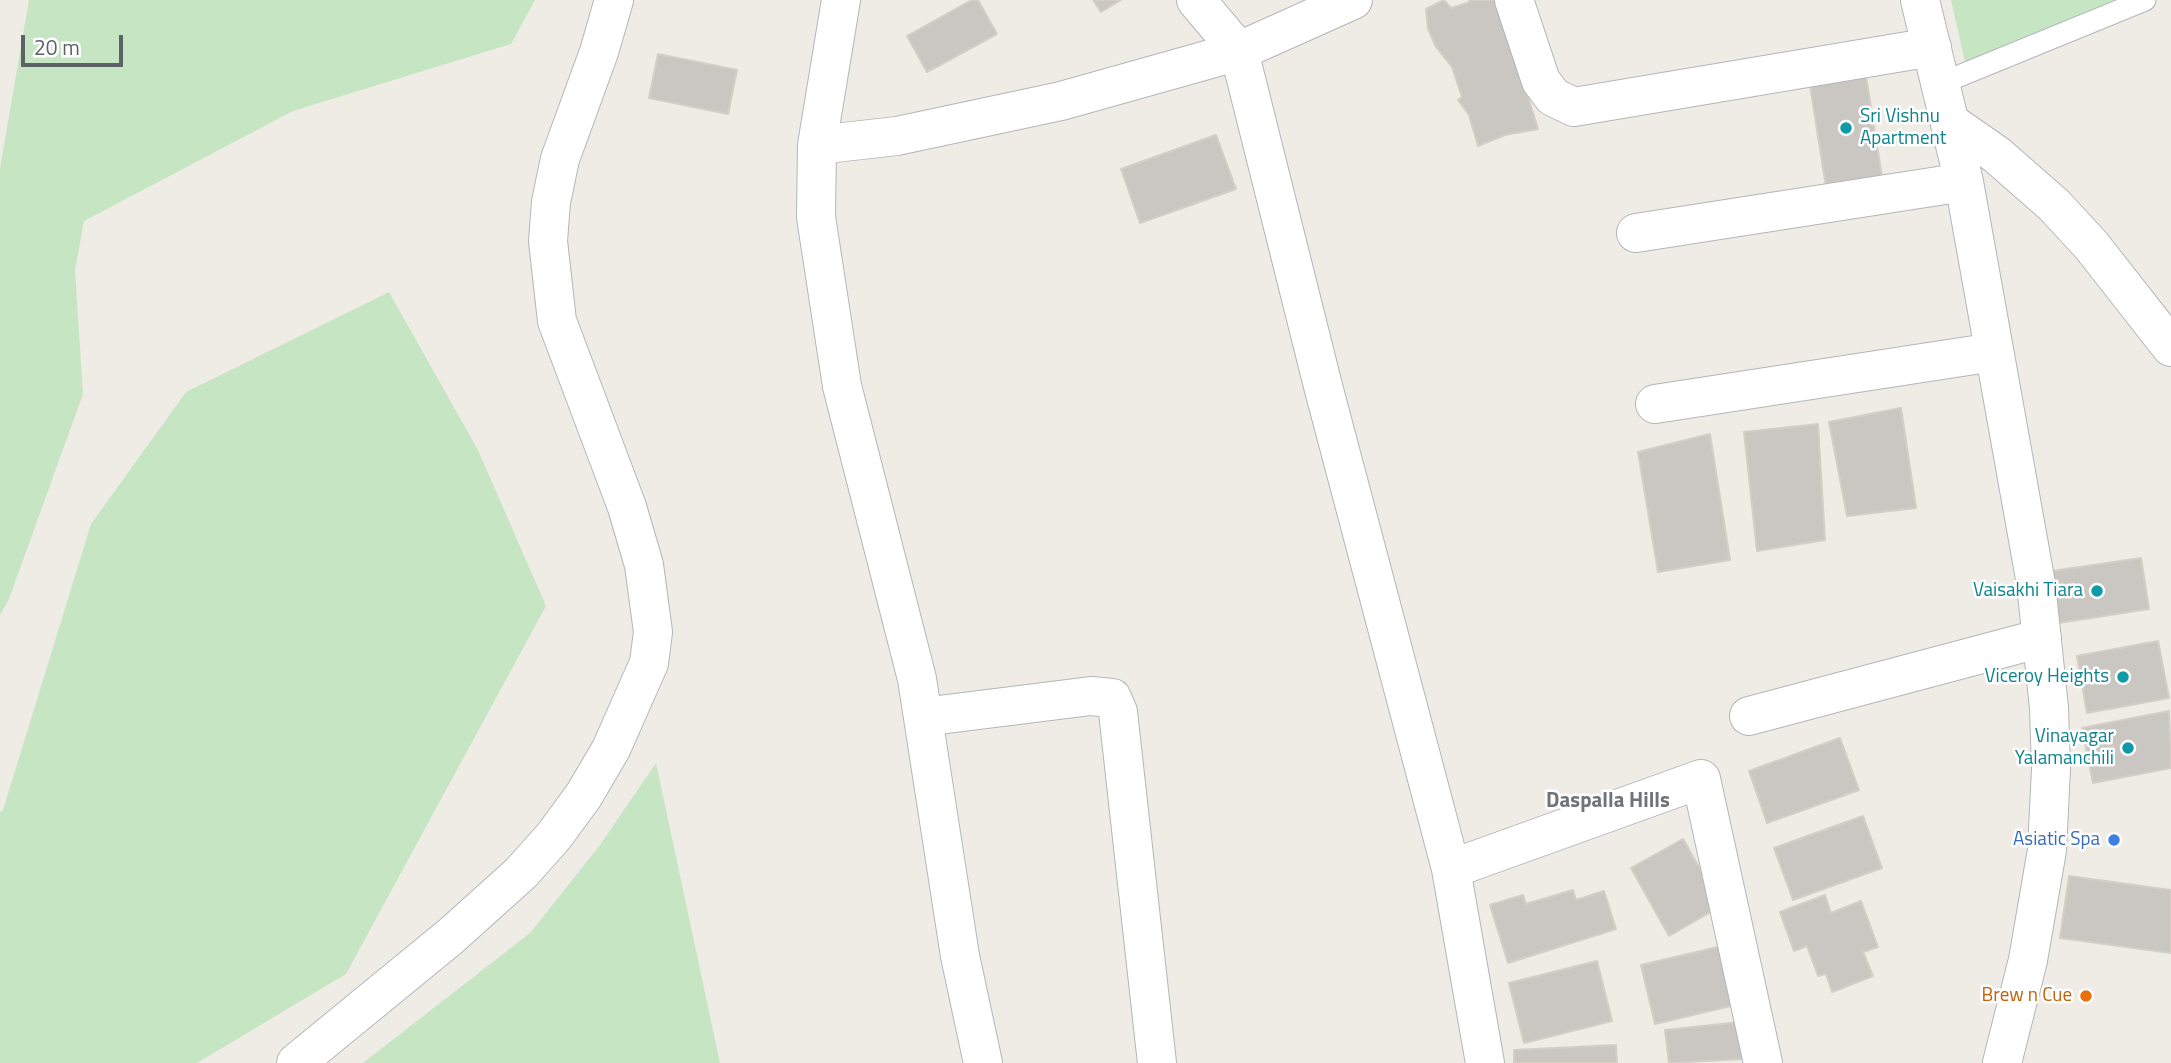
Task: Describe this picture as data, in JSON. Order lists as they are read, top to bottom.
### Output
{
  "districts": ["Daspalla Hills"],
  "places": [
    "Sri Vishnu Apartment",
    "Vaisakhi Tiara",
    "Viceroy Heights",
    "Vinayagar Yalamanchili",
    "Asiatic Spa",
    "Brew n Cue"
  ],
  "scale_bar": "20 m"
}
